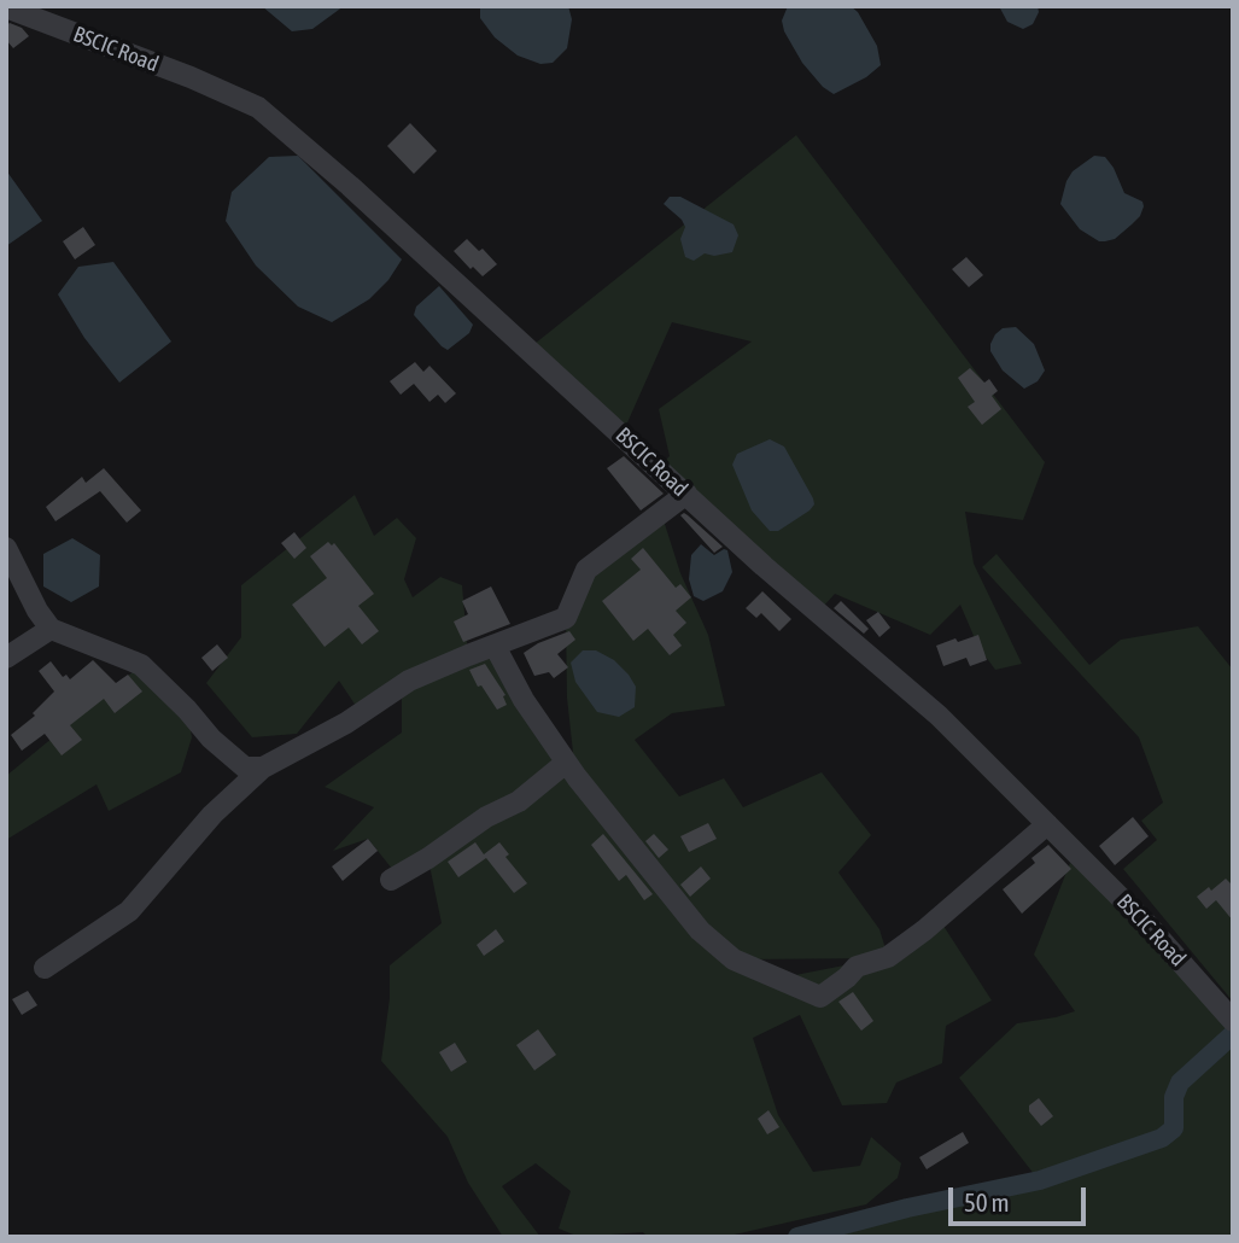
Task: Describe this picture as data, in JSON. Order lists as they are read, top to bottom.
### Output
{
  "streets": {
    "street": ["BSCIC Road"]
  },
  "scale_bar": "50 m"
}
